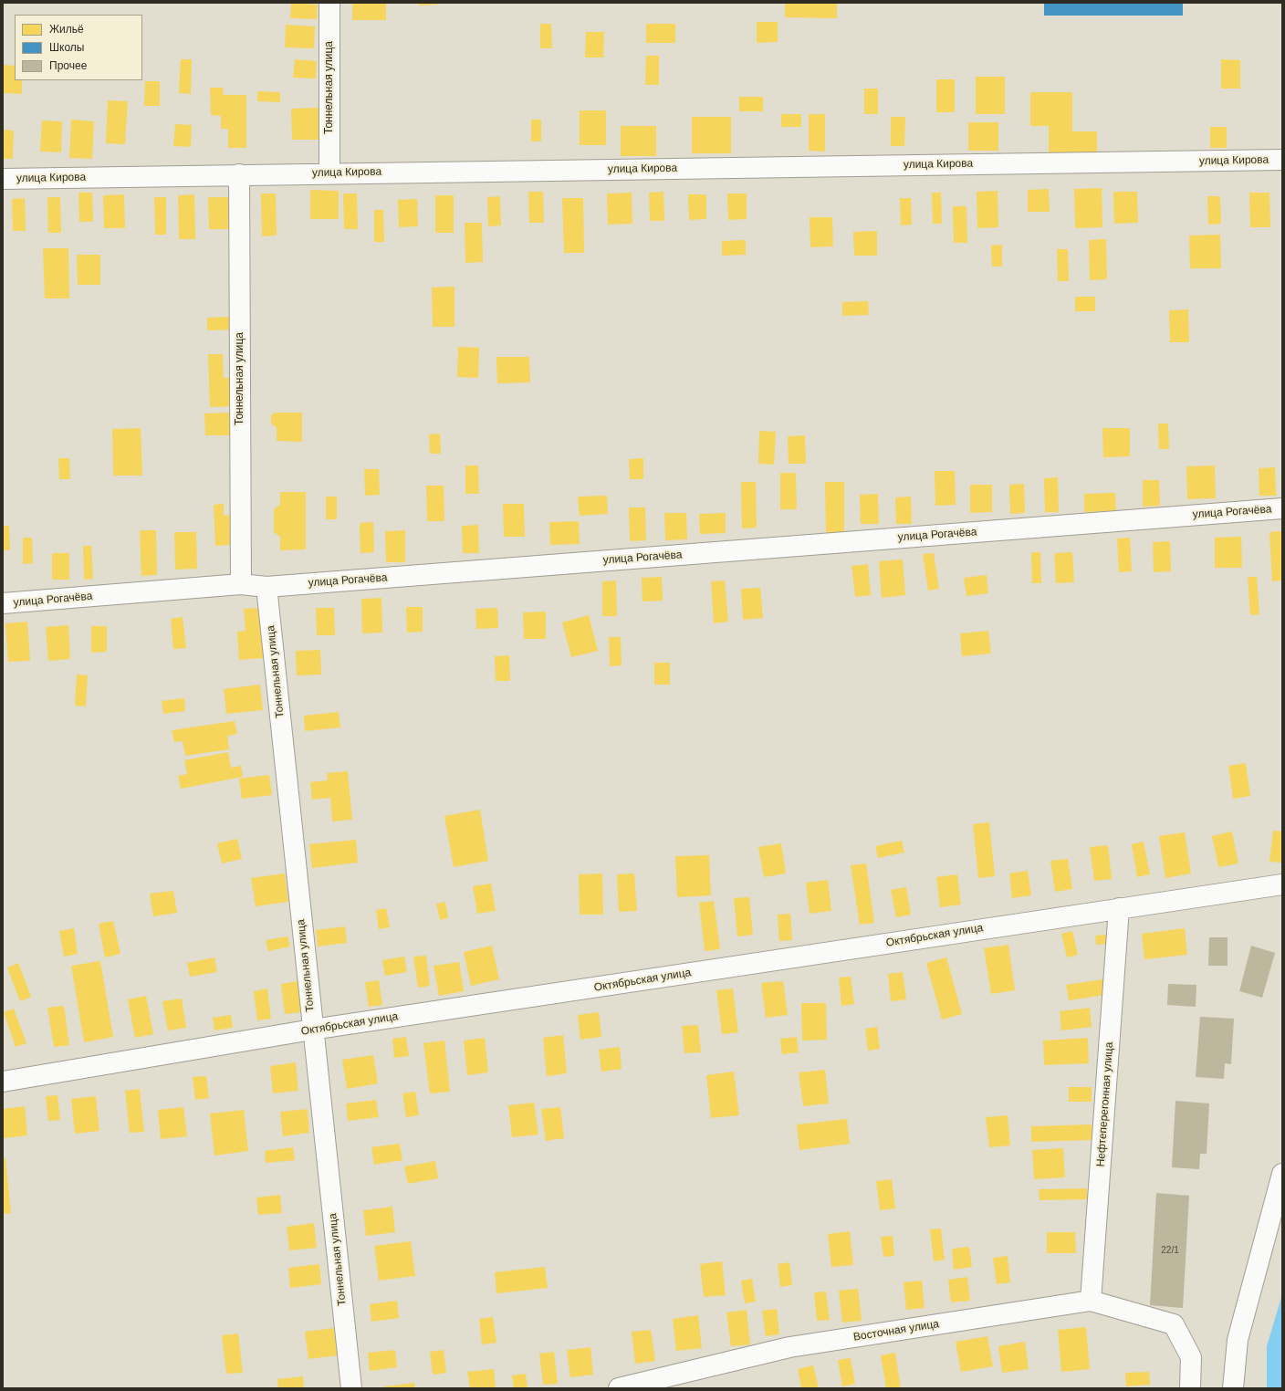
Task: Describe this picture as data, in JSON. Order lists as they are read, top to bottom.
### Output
{
  "streets": {
    "street": [
      "Тоннельная улица",
      "улица Кирова",
      "улица Рогачёва",
      "Октябрьская улица",
      "Нефтеперегонная улица",
      "Восточная улица"
    ]
  },
  "crossings": [
    ["Тоннельная улица", "улица Кирова"],
    ["Тоннельная улица", "улица Рогачёва"],
    ["Тоннельная улица", "Октябрьская улица"],
    ["Октябрьская улица", "Нефтеперегонная улица"],
    ["Нефтеперегонная улица", "Восточная улица"]
  ],
  "house_numbers": ["22/1"],
  "legend": ["Жильё", "Школы", "Прочее"]
}
